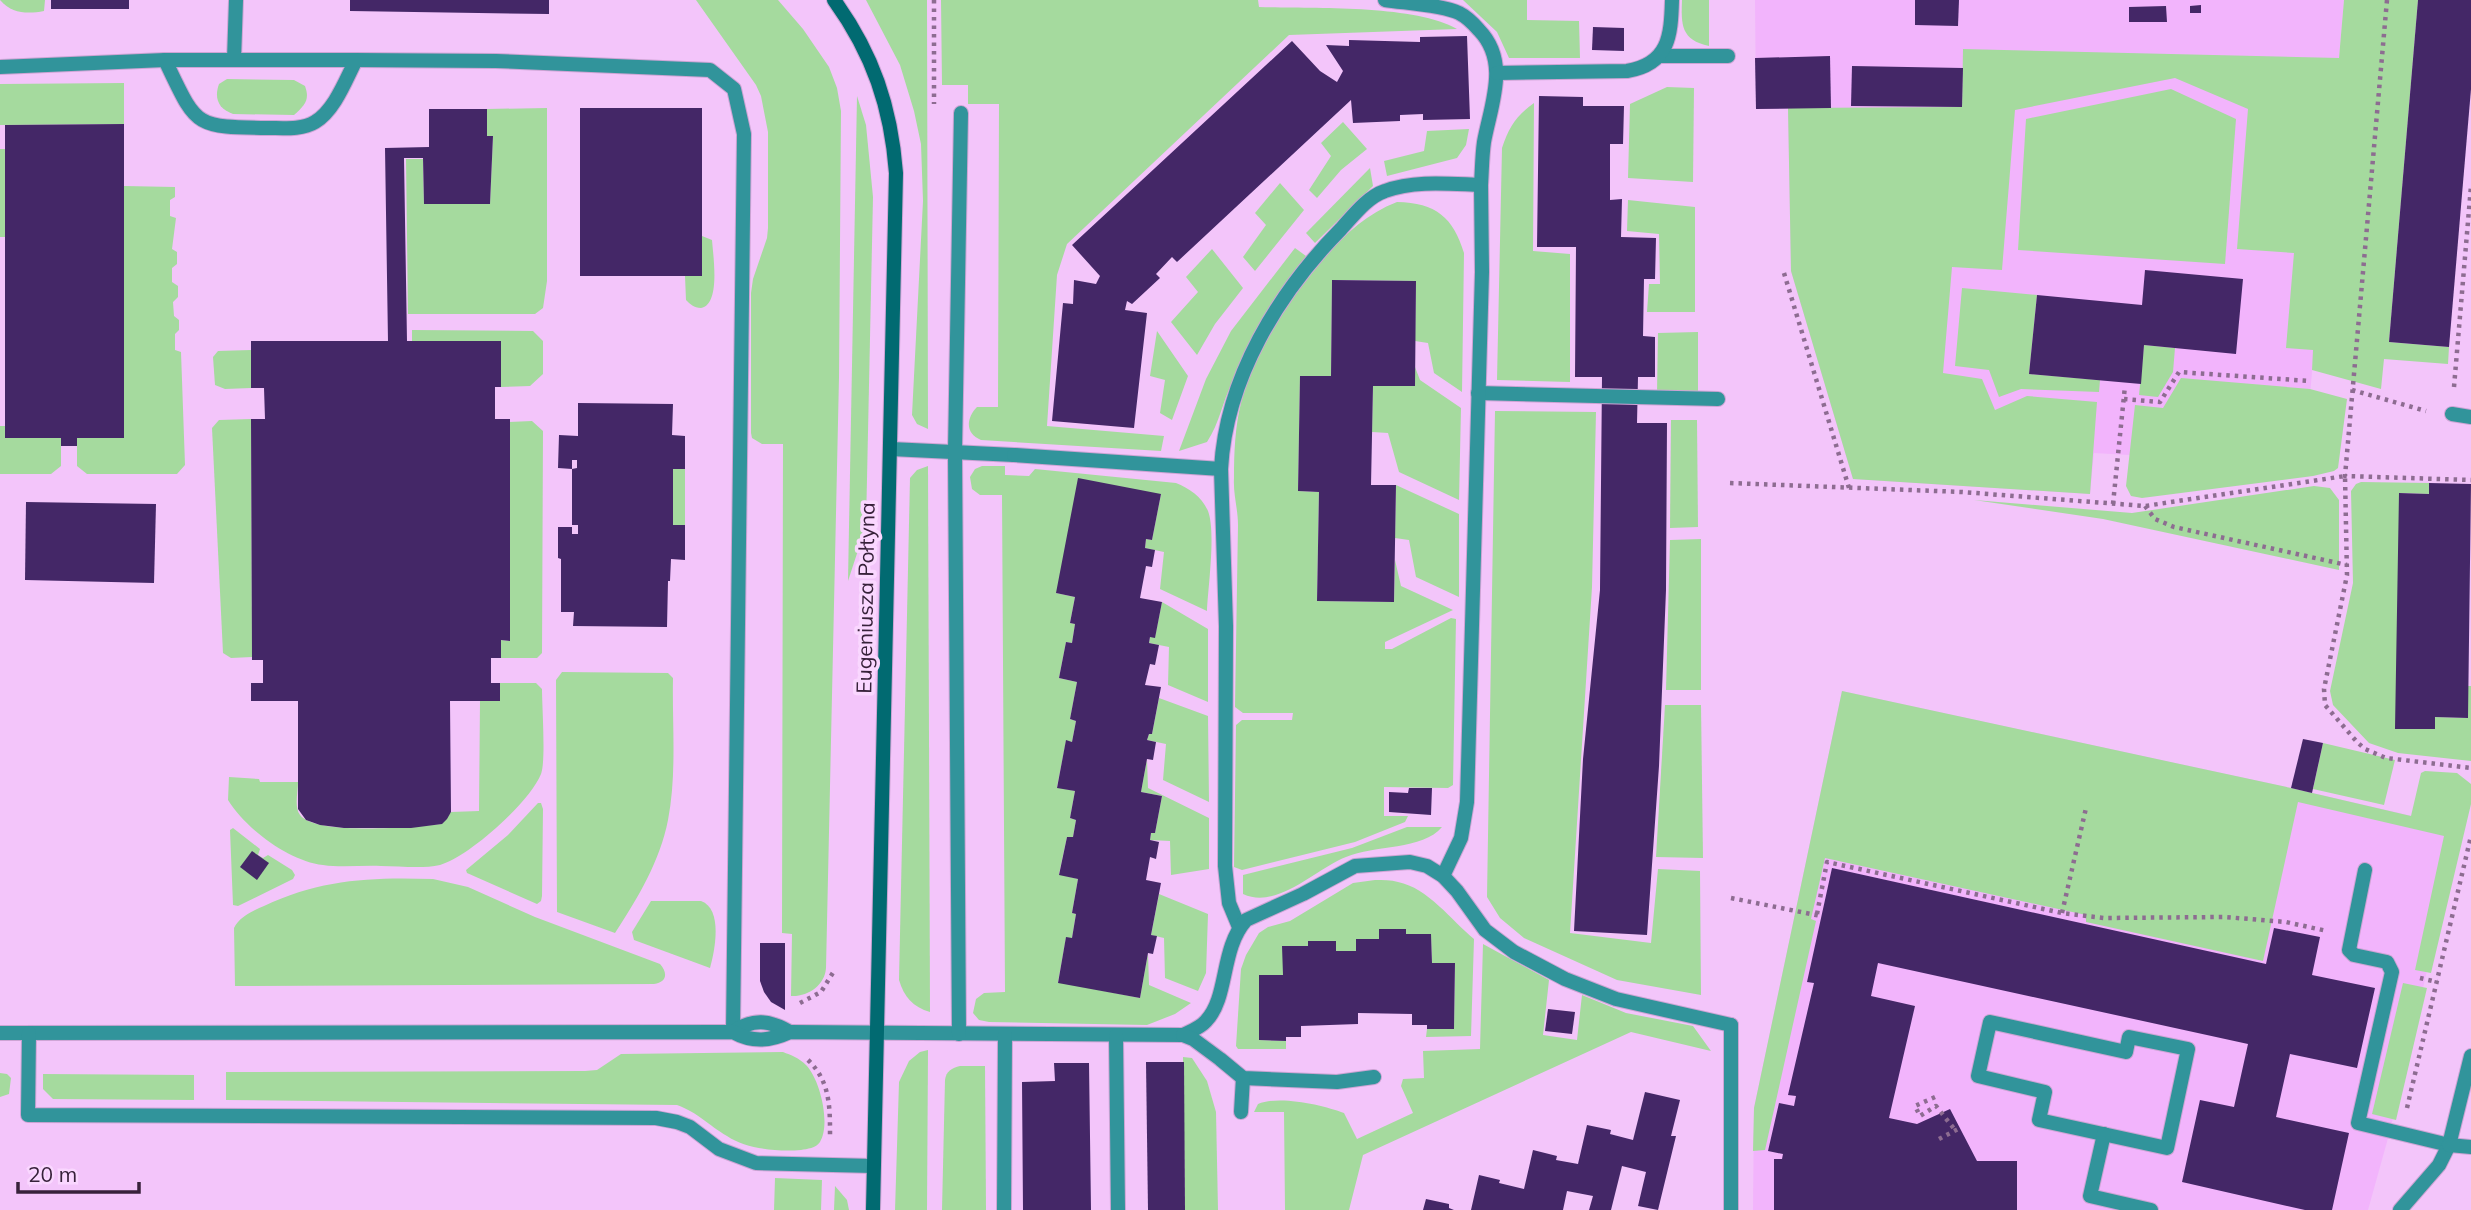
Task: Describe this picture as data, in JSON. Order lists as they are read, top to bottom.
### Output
{
  "streets": {
    "street": ["Eugeniusza Połtyna"]
  },
  "scale_bar": "20 m"
}
